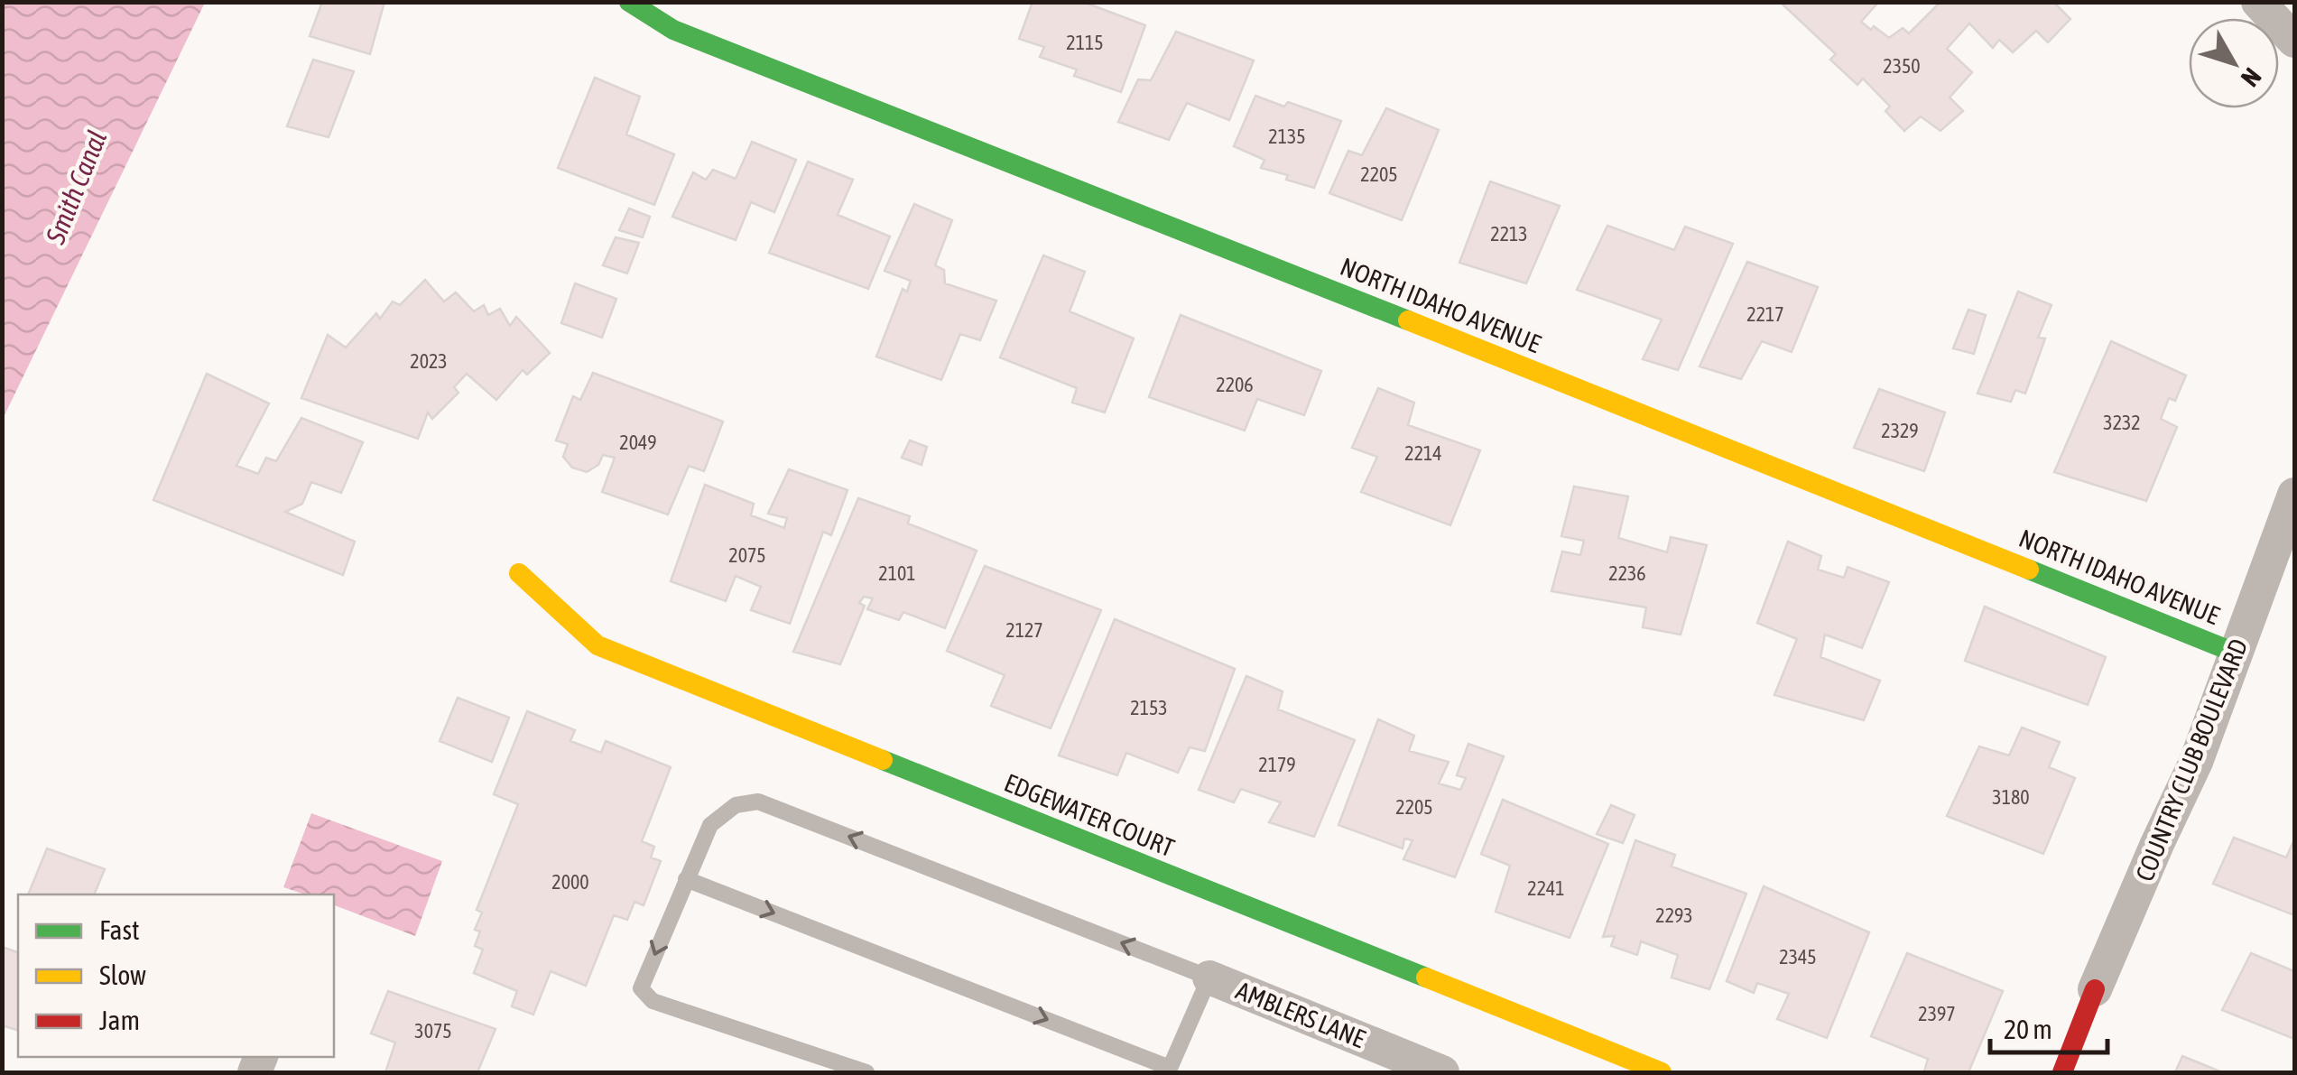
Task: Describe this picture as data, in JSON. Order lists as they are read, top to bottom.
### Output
{
  "streets": {
    "street": [
      "NORTH IDAHO AVENUE",
      "COUNTRY CLUB BOULEVARD",
      "EDGEWATER COURT",
      "AMBLERS LANE"
    ]
  },
  "crossings": [
    ["NORTH IDAHO AVENUE", "COUNTRY CLUB BOULEVARD"]
  ],
  "water": ["Smith Canal"],
  "house_numbers": [
    "2115",
    "2350",
    "2135",
    "2205",
    "2213",
    "2217",
    "2023",
    "2206",
    "3232",
    "2329",
    "2049",
    "2214",
    "2075",
    "2101",
    "2236",
    "2127",
    "2153",
    "2179",
    "3180",
    "2205",
    "2000",
    "2241",
    "2293",
    "2345",
    "2397",
    "3075"
  ],
  "legend": ["Fast", "Slow", "Jam"],
  "scale_bar": "20 m",
  "north": "bottom right"
}
